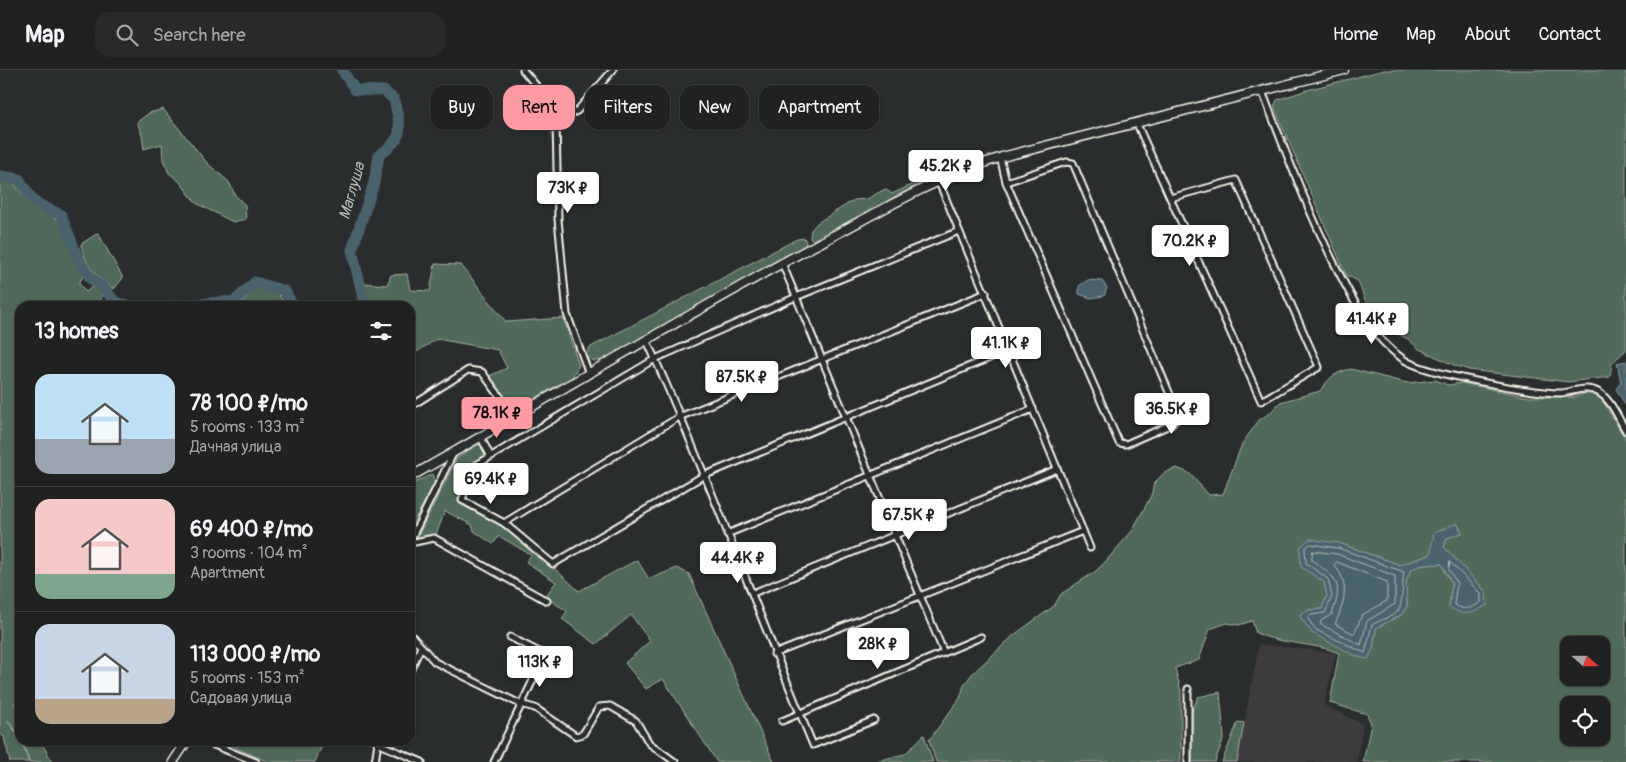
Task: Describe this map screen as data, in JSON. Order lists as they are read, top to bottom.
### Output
{
  "water": ["Маглуша"],
  "north": "right",
  "page": {
    "header": "Map",
    "search": "Search here",
    "nav": [
      "Home",
      "Map",
      "About",
      "Contact"
    ],
    "chip": [
      "Buy",
      "Rent",
      "Filters",
      "New",
      "Apartment"
    ],
    "price": [
      "45.2K ₽",
      "73K ₽",
      "70.2K ₽",
      "41.4K ₽",
      "41.1K ₽",
      "87.5K ₽",
      "36.5K ₽",
      "78.1K ₽",
      "69.4K ₽",
      "67.5K ₽",
      "44.4K ₽",
      "28K ₽",
      "113K ₽"
    ],
    "heading": "13 homes",
    "list": [
      {
        "name": "78 100 ₽/mo",
        "note": "5 rooms · 133 m² · Дачная улица"
      },
      {
        "name": "69 400 ₽/mo",
        "note": "3 rooms · 104 m² · Apartment"
      },
      {
        "name": "113 000 ₽/mo",
        "note": "5 rooms · 153 m² · Садовая улица"
      }
    ]
  }
}
